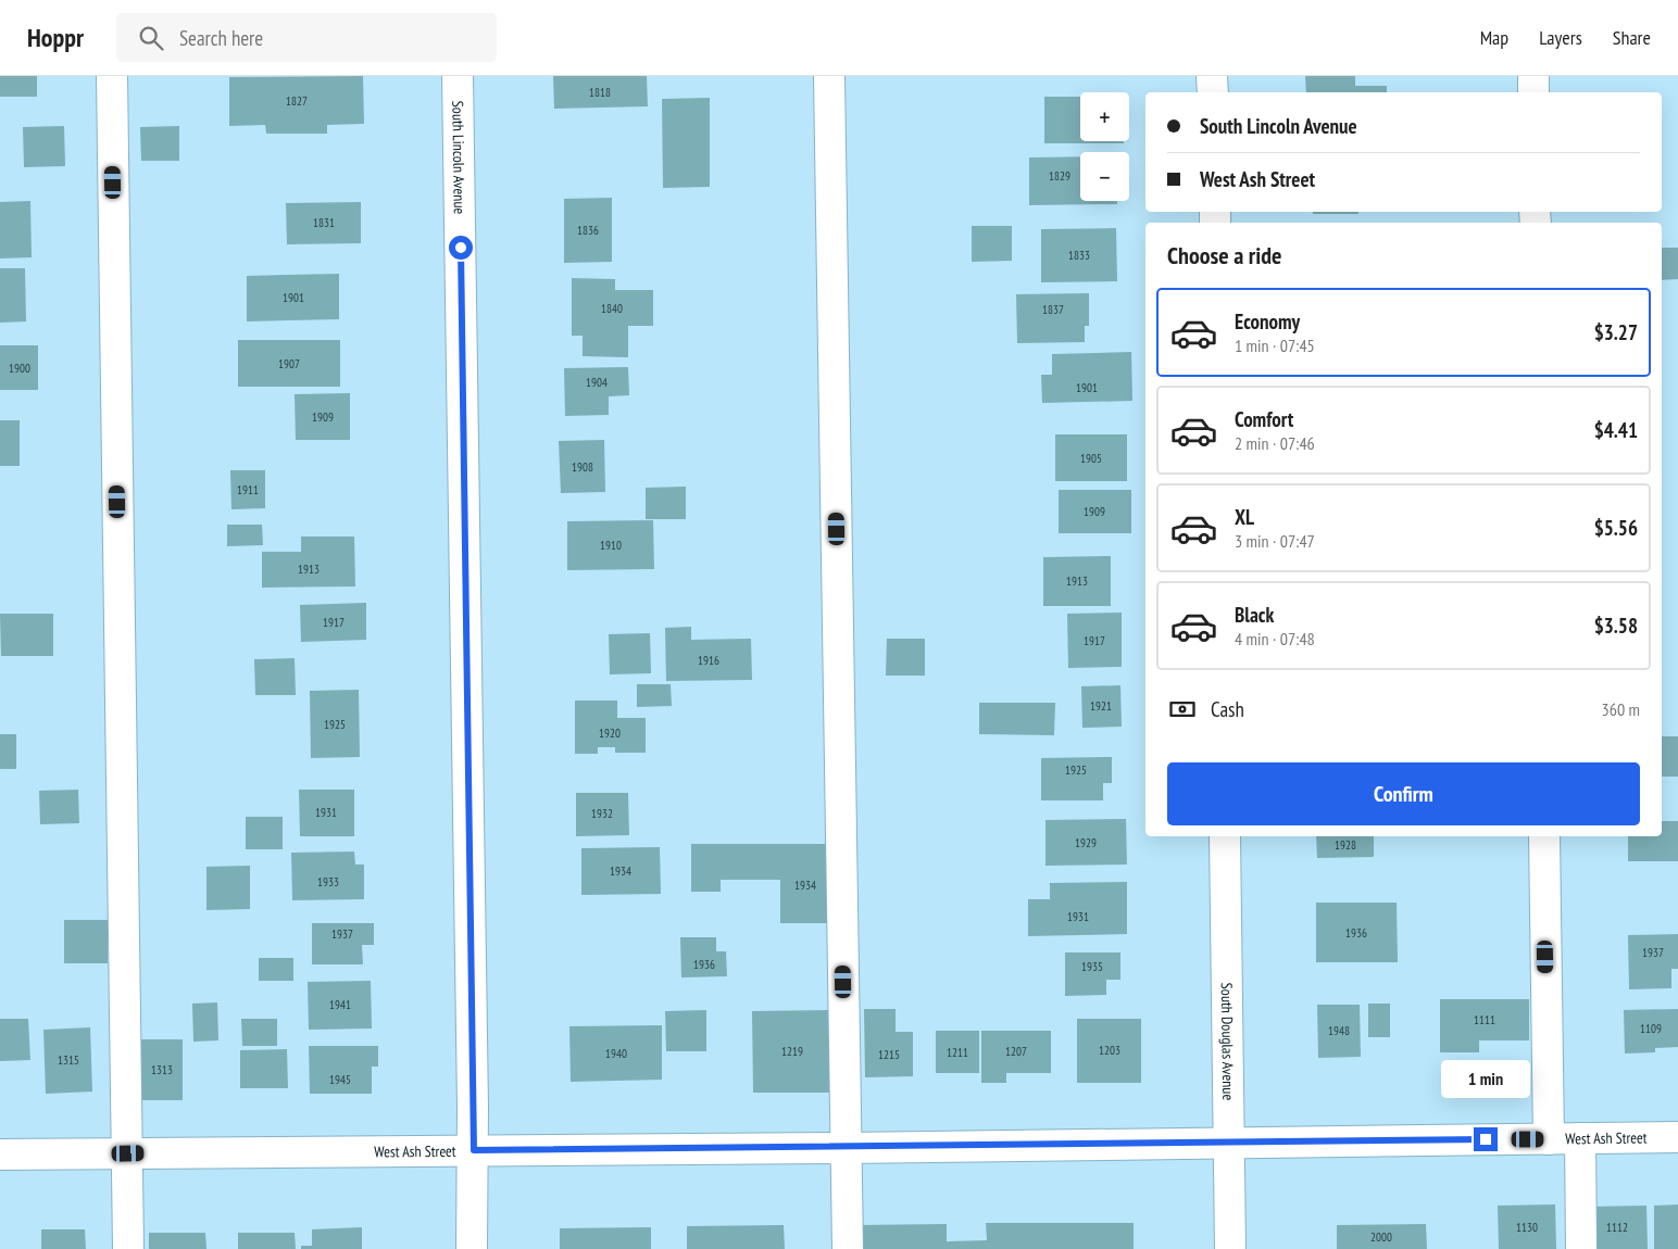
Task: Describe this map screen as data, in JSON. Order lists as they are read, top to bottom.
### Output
{
  "streets": {
    "street": ["South Lincoln Avenue", "South Douglas Avenue", "West Ash Street"]
  },
  "crossings": [
    ["South Lincoln Avenue", "West Ash Street"],
    ["South Douglas Avenue", "West Ash Street"]
  ],
  "house_numbers": [
    "1818",
    "1827",
    "1829",
    "1831",
    "1836",
    "1833",
    "1901",
    "1840",
    "1837",
    "1907",
    "1900",
    "1904",
    "1901",
    "1909",
    "1905",
    "1908",
    "1911",
    "1909",
    "1910",
    "1913",
    "1913",
    "1917",
    "1917",
    "1916",
    "1921",
    "1925",
    "1920",
    "1925",
    "1931",
    "1932",
    "1929",
    "1928",
    "1934",
    "1933",
    "1934",
    "1931",
    "1936",
    "1937",
    "1937",
    "1936",
    "1935",
    "1941",
    "1111",
    "1109",
    "1948",
    "1203",
    "1219",
    "1207",
    "1211",
    "1940",
    "1215",
    "1315",
    "1313",
    "1945",
    "1130",
    "1112",
    "2000"
  ],
  "page": {
    "header": "Hoppr",
    "search": "Search here",
    "nav": ["Map", "Layers", "Share"],
    "map_buttons": ["+", "−"],
    "banner": ["South Lincoln Avenue", "West Ash Street"],
    "heading": "Choose a ride",
    "list": [
      {
        "name": "Economy",
        "note": "1 min · 07:45",
        "value": "$3.27"
      },
      {
        "name": "Comfort",
        "note": "2 min · 07:46",
        "value": "$4.41"
      },
      {
        "name": "XL",
        "note": "3 min · 07:47",
        "value": "$5.56"
      },
      {
        "name": "Black",
        "note": "4 min · 07:48",
        "value": "$3.58"
      }
    ],
    "pay": ["Cash", "360 m"],
    "buttons": "Confirm",
    "bubble": "1 min"
  }
}
